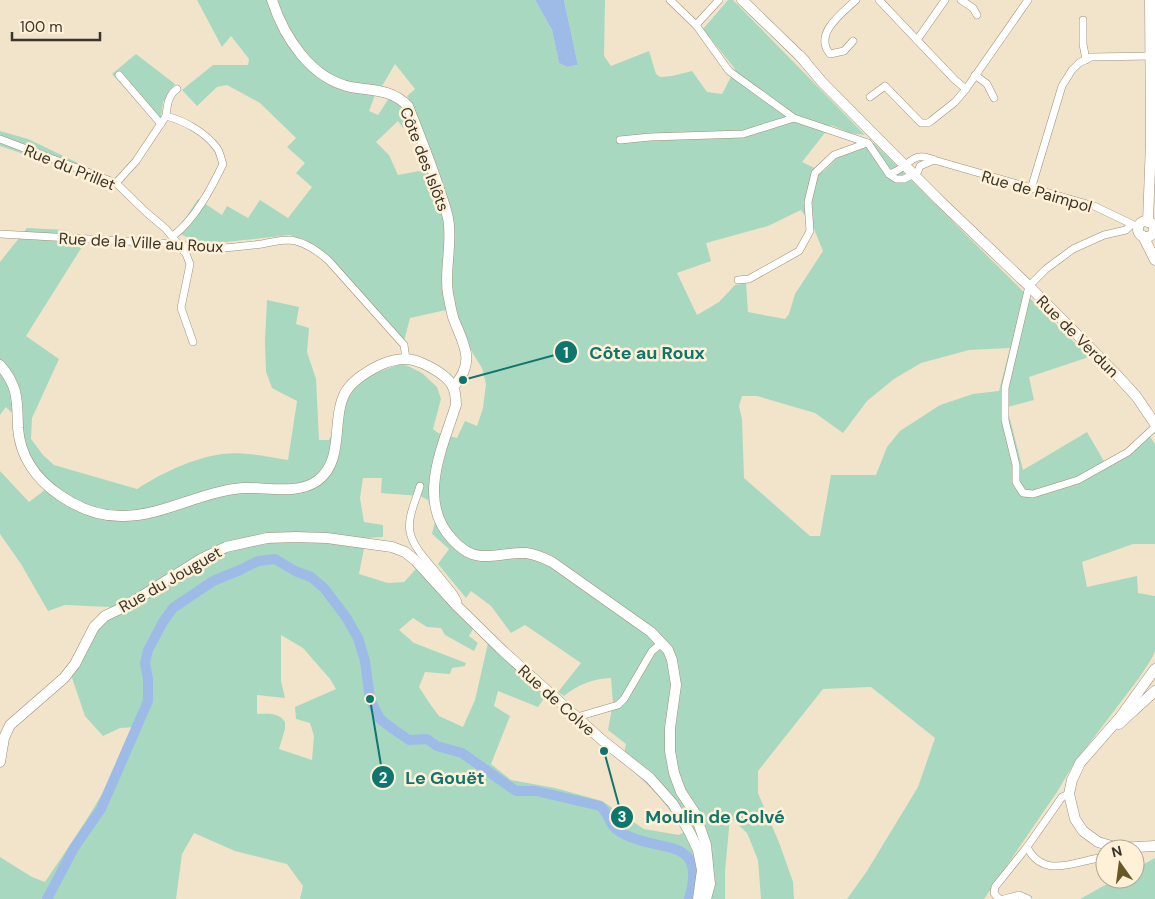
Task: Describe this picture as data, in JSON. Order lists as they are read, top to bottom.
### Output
{
  "streets": {
    "main road": [
      "Côte des Islôts",
      "Rue de Verdun",
      "Rue du Jouguet",
      "Rue de Colve"
    ],
    "street": ["Rue du Prillet", "Rue de Paimpol", "Rue de la Ville au Roux"]
  },
  "crossings": [
    ["Rue du Prillet", "Rue de la Ville au Roux"],
    ["Rue du Jouguet", "Rue de Colve"]
  ],
  "places": ["Côte au Roux", "Le Gouët", "Moulin de Colvé"],
  "scale_bar": "100 m",
  "north": "top"
}
